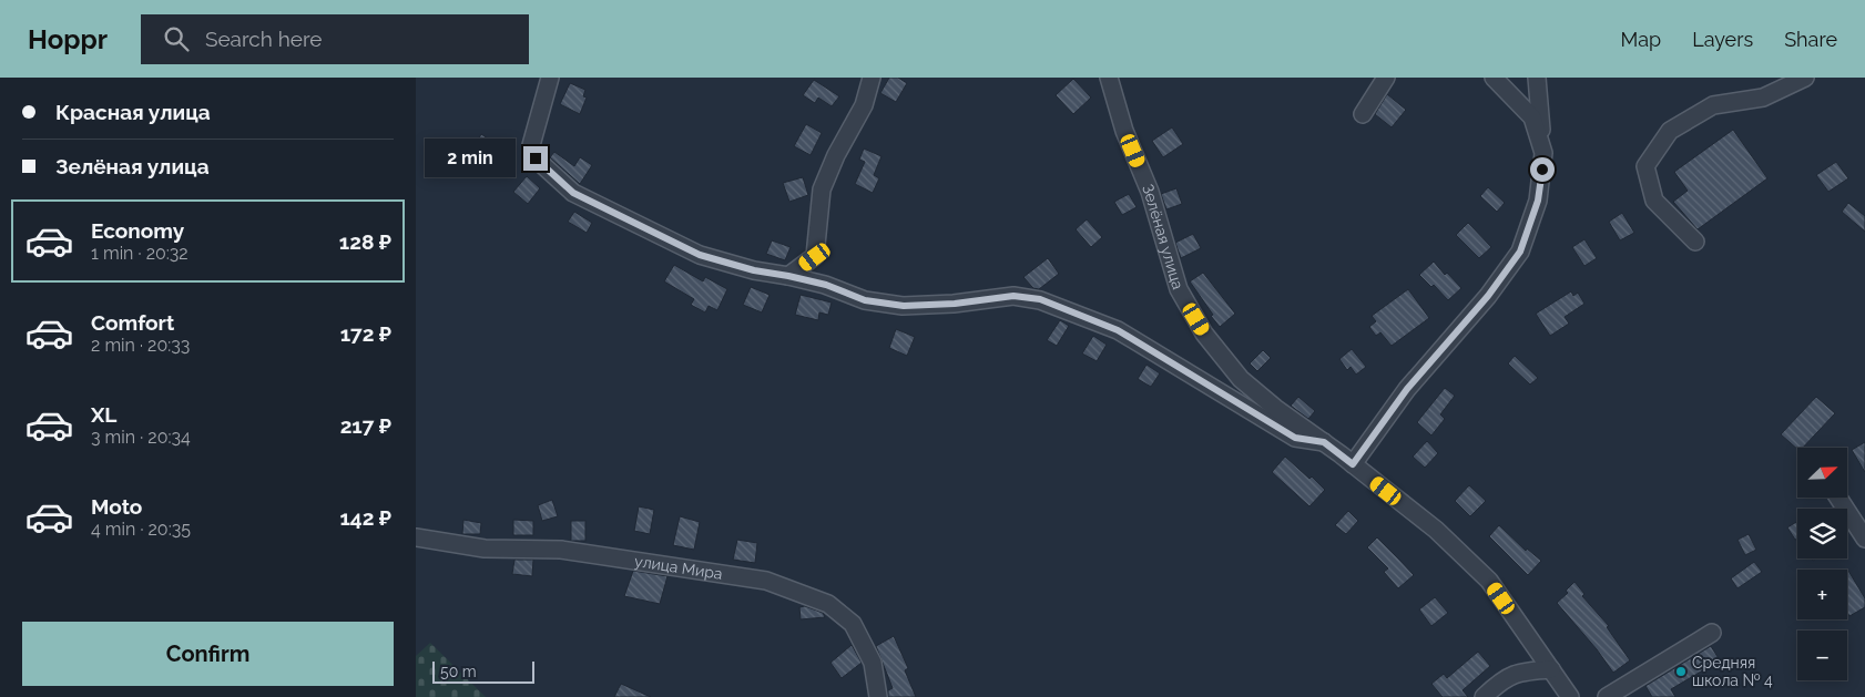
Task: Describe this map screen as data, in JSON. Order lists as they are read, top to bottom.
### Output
{
  "streets": {
    "street": ["Зелёная улица", "улица Мира"]
  },
  "places": ["Средняя школа № 4"],
  "scale_bar": "50 m",
  "north": "top right",
  "page": {
    "header": "Hoppr",
    "search": "Search here",
    "nav": ["Map", "Layers", "Share"],
    "banner": ["Красная улица", "Зелёная улица"],
    "bubble": "2 min",
    "list": [
      {
        "name": "Economy",
        "note": "1 min · 20:32",
        "value": "128 ₽"
      },
      {
        "name": "Comfort",
        "note": "2 min · 20:33",
        "value": "172 ₽"
      },
      {
        "name": "XL",
        "note": "3 min · 20:34",
        "value": "217 ₽"
      },
      {
        "name": "Moto",
        "note": "4 min · 20:35",
        "value": "142 ₽"
      }
    ],
    "map_buttons": ["+", "−"],
    "buttons": "Confirm",
    "scale": "50 m"
  }
}
